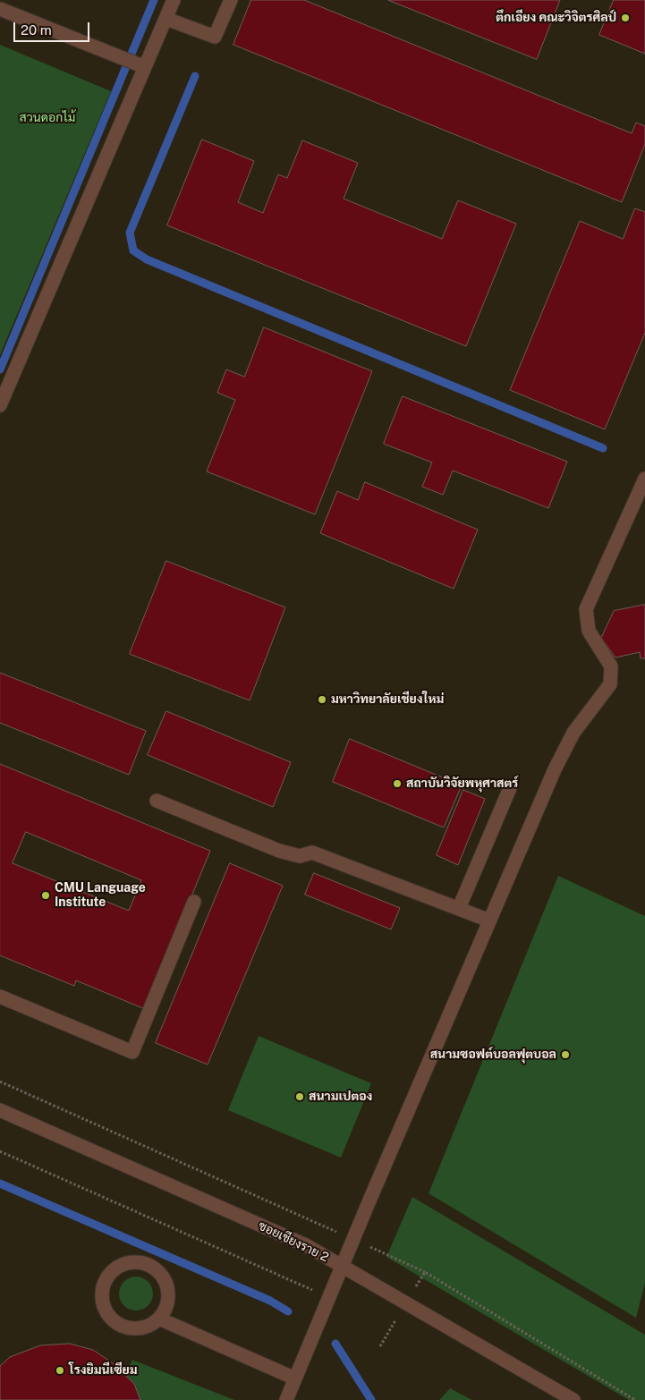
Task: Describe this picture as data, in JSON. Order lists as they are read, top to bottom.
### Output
{
  "streets": {
    "lane": ["ซอยเชียงราย 2"]
  },
  "parks": ["สวนดอกไม้"],
  "places": [
    "ตึกเอียง คณะวิจิตรศิลป์",
    "มหาวิทยาลัยเชียงใหม่",
    "สถาบันวิจัยพหุศาสตร์",
    "CMU Language Institute",
    "สนามซอฟต์บอลฟุตบอล",
    "สนามเปตอง",
    "โรงยิมนีเซียม"
  ],
  "scale_bar": "20 m"
}
